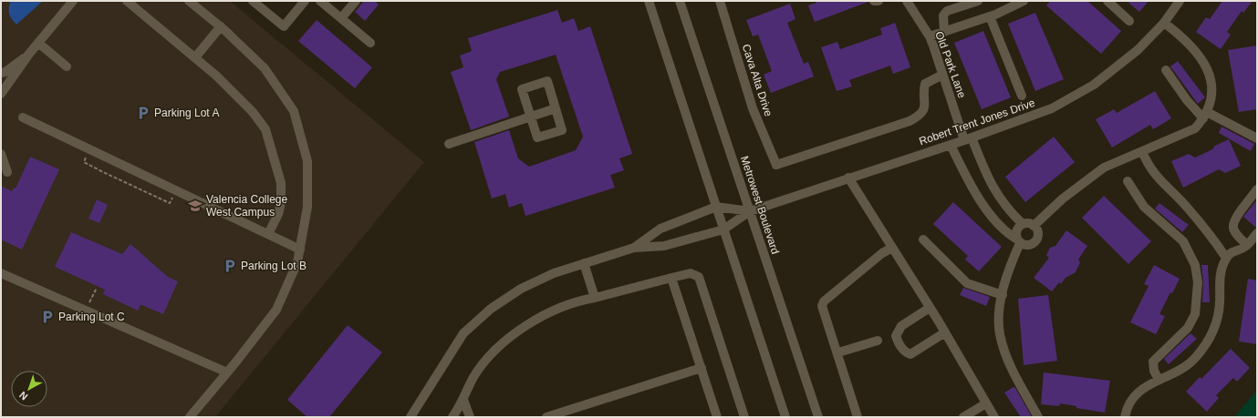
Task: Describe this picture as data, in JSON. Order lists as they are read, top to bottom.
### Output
{
  "streets": {
    "street": [
      "Old Park Lane",
      "Cava Alta Drive",
      "Robert Trent Jones Drive",
      "Metrowest Boulevard"
    ]
  },
  "crossings": [
    ["Old Park Lane", "Cava Alta Drive"],
    ["Old Park Lane", "Robert Trent Jones Drive"],
    ["Robert Trent Jones Drive", "Metrowest Boulevard"]
  ],
  "places": {
    "parking": ["Parking Lot A", "Parking Lot B", "Parking Lot C"],
    "school or university": ["Valencia College West Campus"]
  },
  "north": "bottom left"
}
